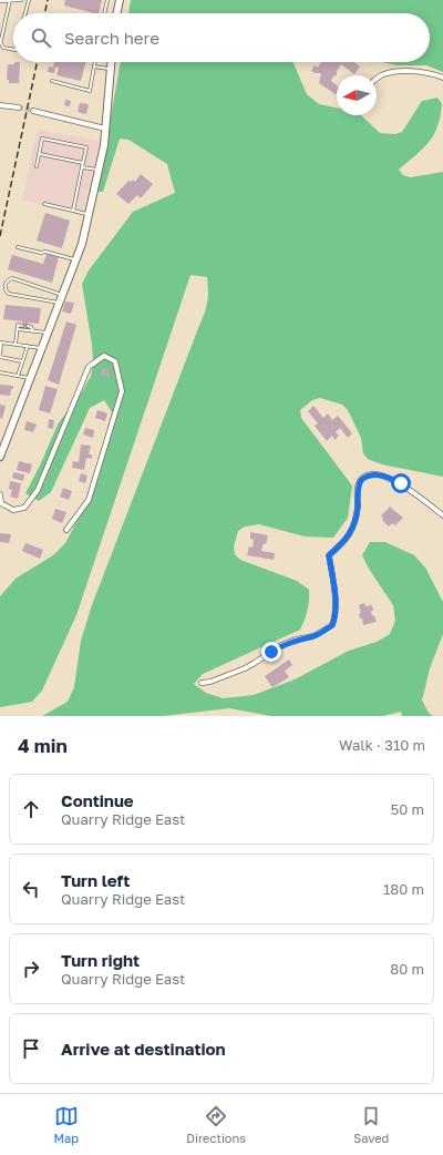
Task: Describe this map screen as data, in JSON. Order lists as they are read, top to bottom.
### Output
{
  "north": "left",
  "page": {
    "search": "Search here",
    "heading": ["4 min", "Walk · 310 m"],
    "list": [
      ["Continue", "Quarry Ridge East", "50 m"],
      ["Turn left", "Quarry Ridge East", "180 m"],
      ["Turn right", "Quarry Ridge East", "80 m"],
      "Arrive at destination"
    ],
    "nav": ["Map", "Directions", "Saved"]
  }
}
